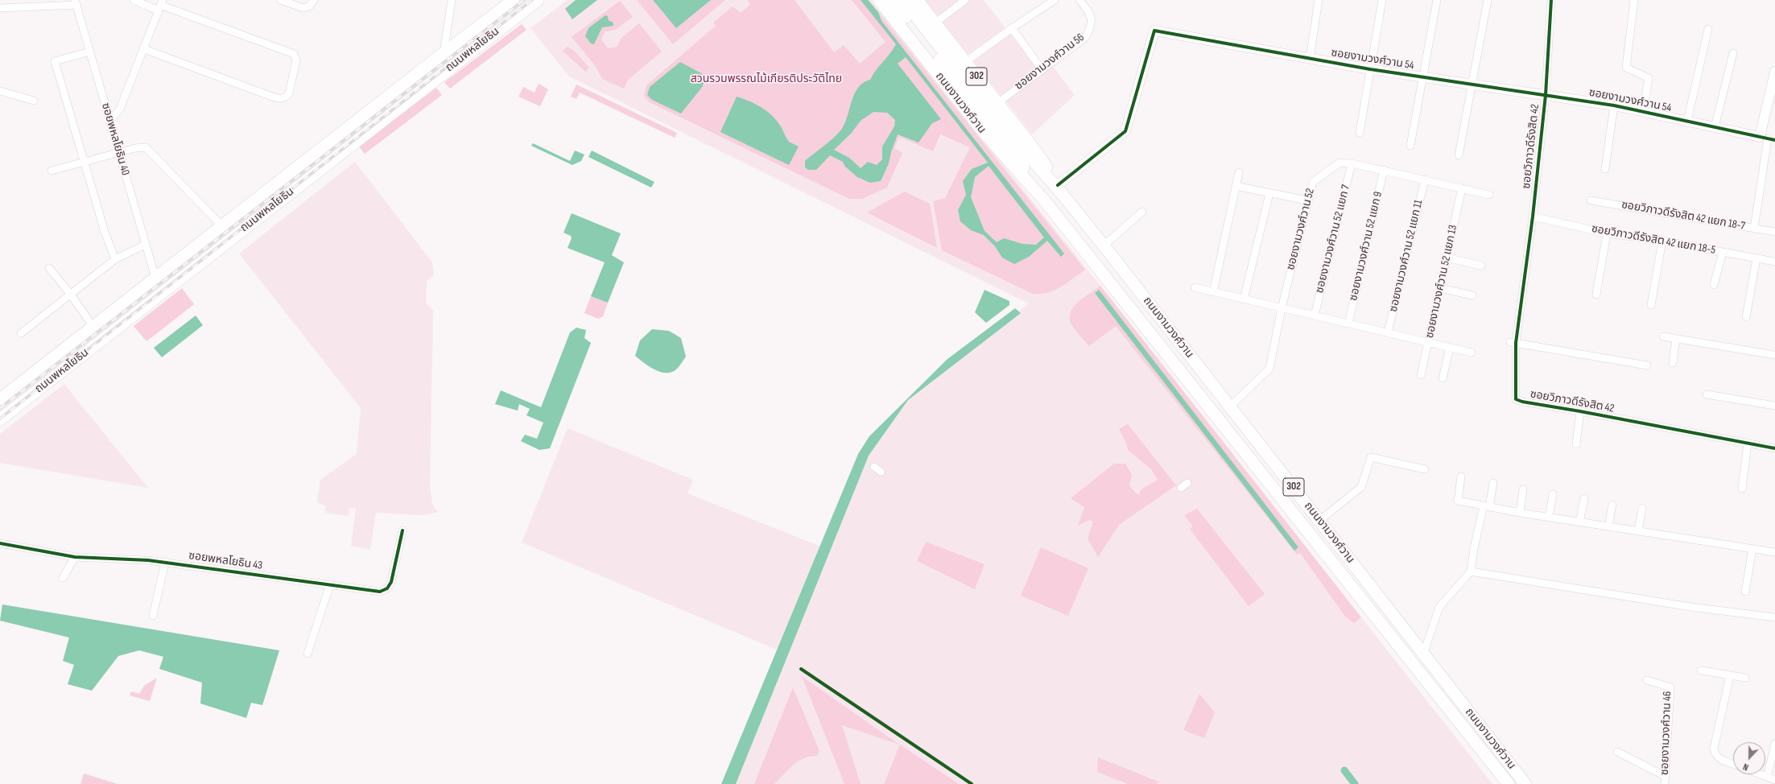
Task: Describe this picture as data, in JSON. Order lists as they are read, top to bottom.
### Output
{
  "streets": {
    "main road": ["ถนนพหลโยธิน", "302", "ถนนงามวงศ์วาน"],
    "street": [
      "ซอยงามวงศ์วาน 54",
      "ซอยงามวงศ์วาน 56",
      "ซอยพหลโยธิน 40",
      "ซอยวิภาวดีรังสิต 42",
      "ซอยวิภาวดีรังสิต 42 แยก 18-7",
      "ซอยงามวงศ์วาน 52",
      "ซอยงามวงศ์วาน 52 แยก 7",
      "ซอยวิภาวดีรังสิต 42 แยก 18-5",
      "ซอยงามวงศ์วาน 52 แยก 9",
      "ซอยงามวงศ์วาน 52 แยก 11",
      "ซอยงามวงศ์วาน 52 แยก 13",
      "ซอยพหลโยธิน 43",
      "ซอยงามวงศ์วาน 46"
    ]
  },
  "crossings": [
    ["ถนนพหลโยธิน", "ซอยพหลโยธิน 40"],
    ["ซอยงามวงศ์วาน 54", "ถนนงามวงศ์วาน"],
    ["ซอยงามวงศ์วาน 54", "ซอยวิภาวดีรังสิต 42"],
    ["ซอยงามวงศ์วาน 56", "ถนนงามวงศ์วาน"],
    ["ถนนงามวงศ์วาน", "ซอยงามวงศ์วาน 52"],
    ["ซอยวิภาวดีรังสิต 42", "ซอยวิภาวดีรังสิต 42 แยก 18-5"],
    ["ซอยงามวงศ์วาน 52", "ซอยงามวงศ์วาน 52 แยก 7"],
    ["ซอยงามวงศ์วาน 52", "ซอยงามวงศ์วาน 52 แยก 9"],
    ["ซอยงามวงศ์วาน 52", "ซอยงามวงศ์วาน 52 แยก 11"],
    ["ซอยงามวงศ์วาน 52", "ซอยงามวงศ์วาน 52 แยก 13"]
  ],
  "parks": ["สวนรวมพรรณไม้เกียรติประวัติไทย"],
  "north": "bottom"
}
